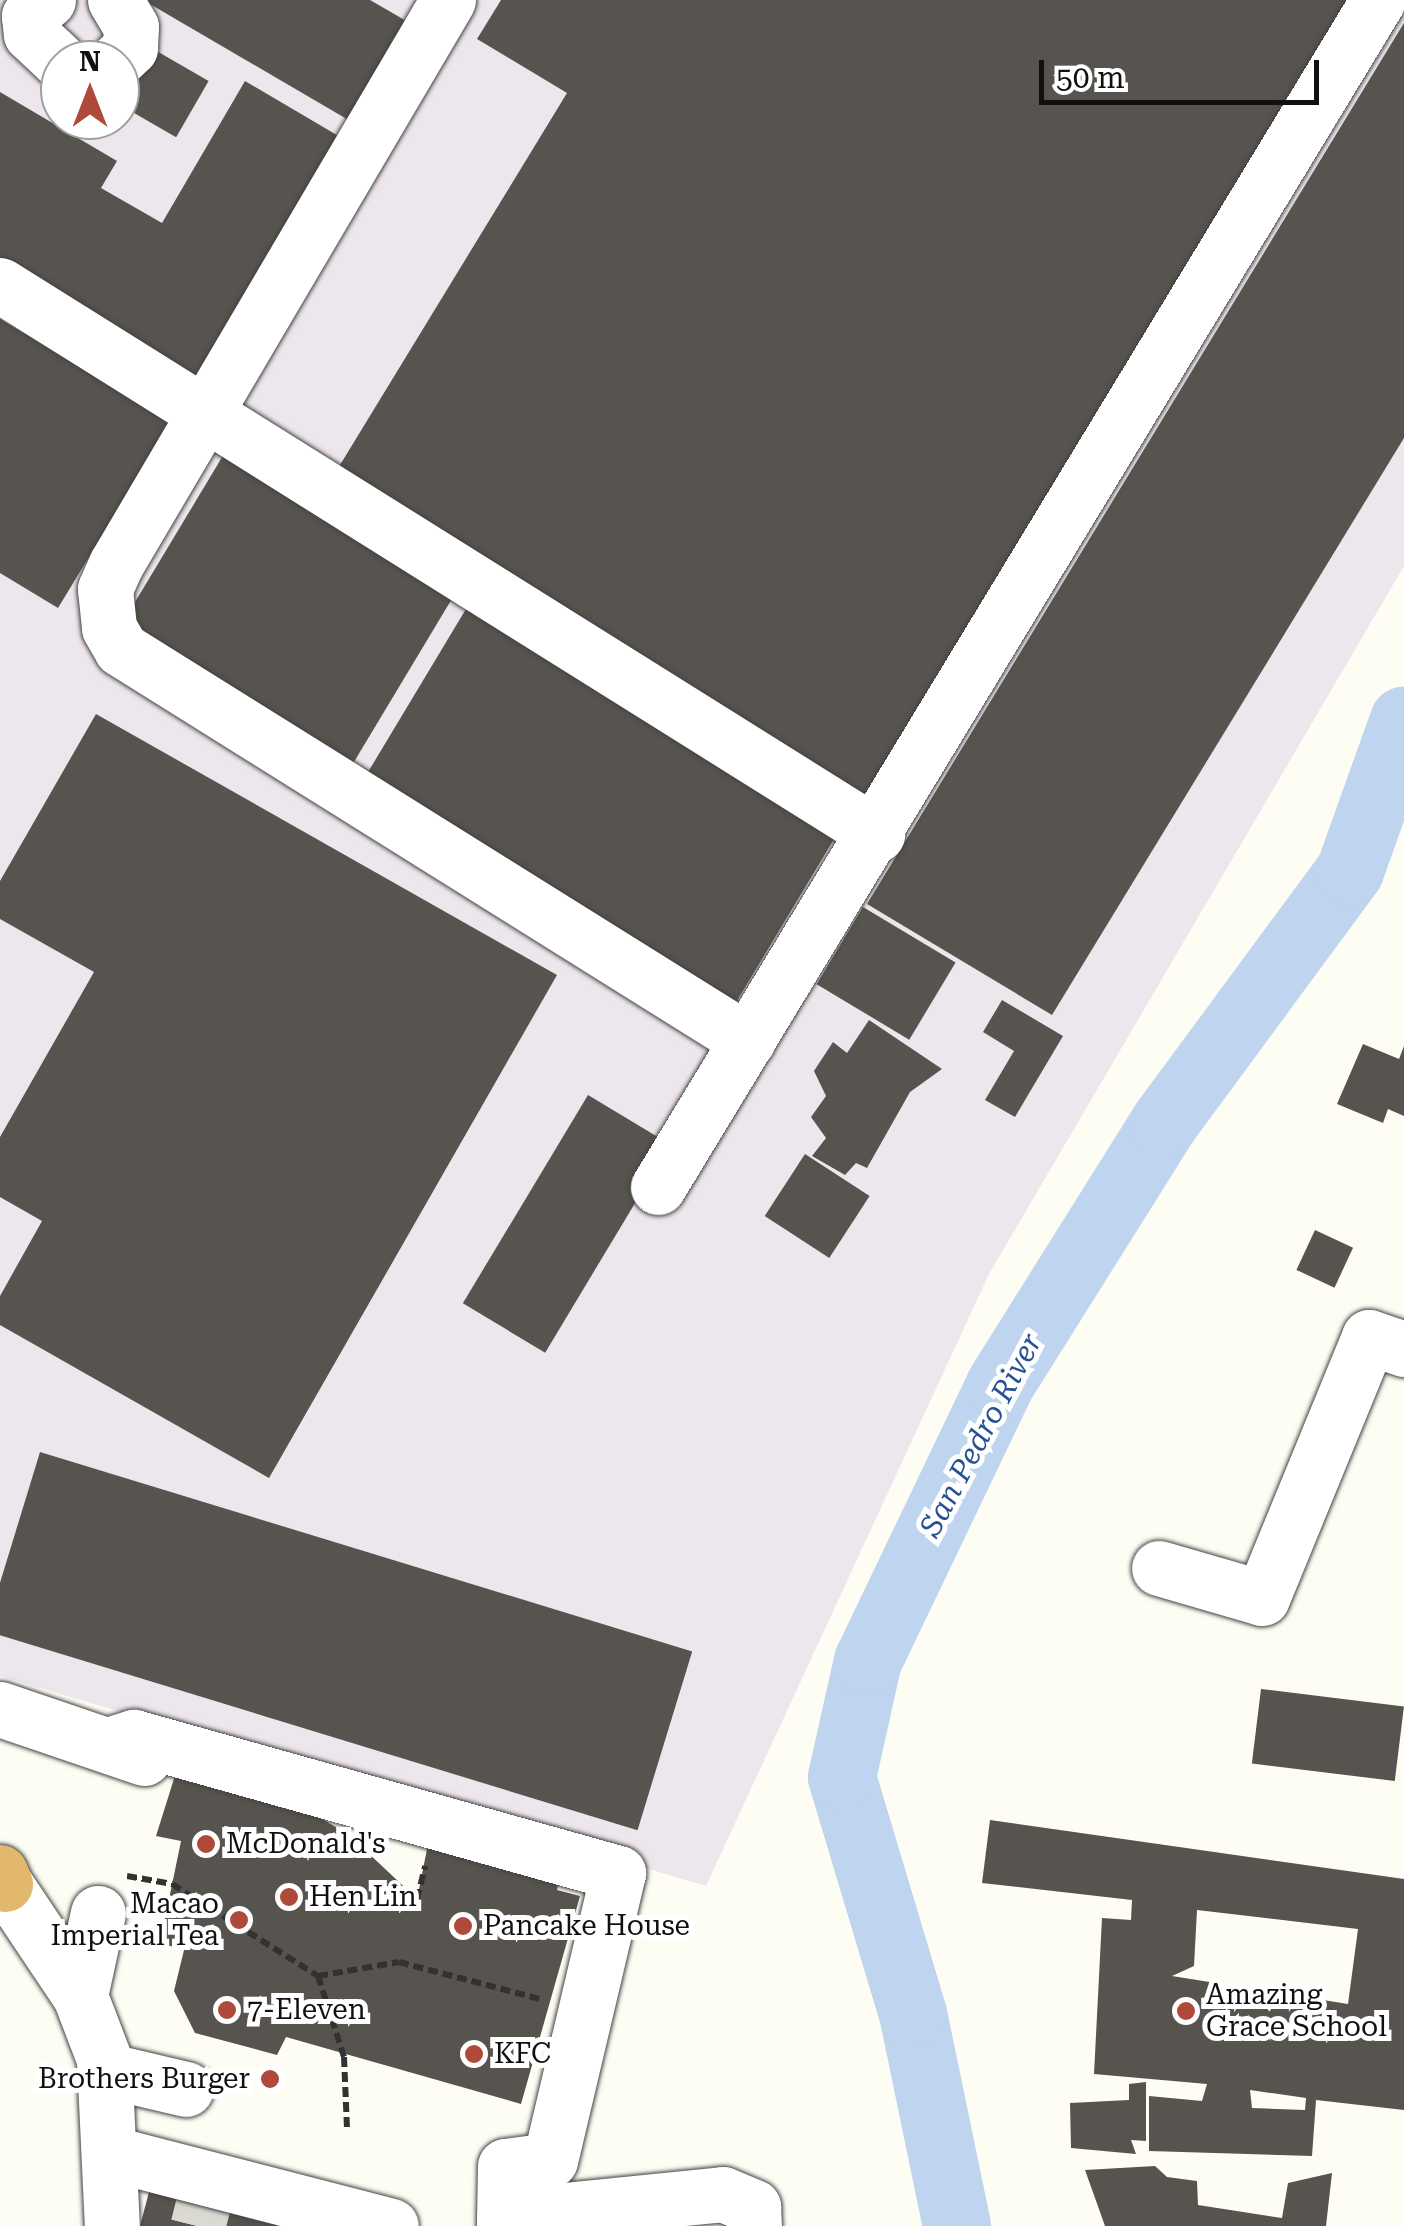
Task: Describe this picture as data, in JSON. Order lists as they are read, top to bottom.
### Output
{
  "water": ["San Pedro River"],
  "places": [
    "McDonald's",
    "Hen Lin",
    "Macao Imperial Tea",
    "Pancake House",
    "7-Eleven",
    "Amazing Grace School",
    "KFC",
    "Brothers Burger"
  ],
  "scale_bar": "50 m",
  "north": "top"
}
